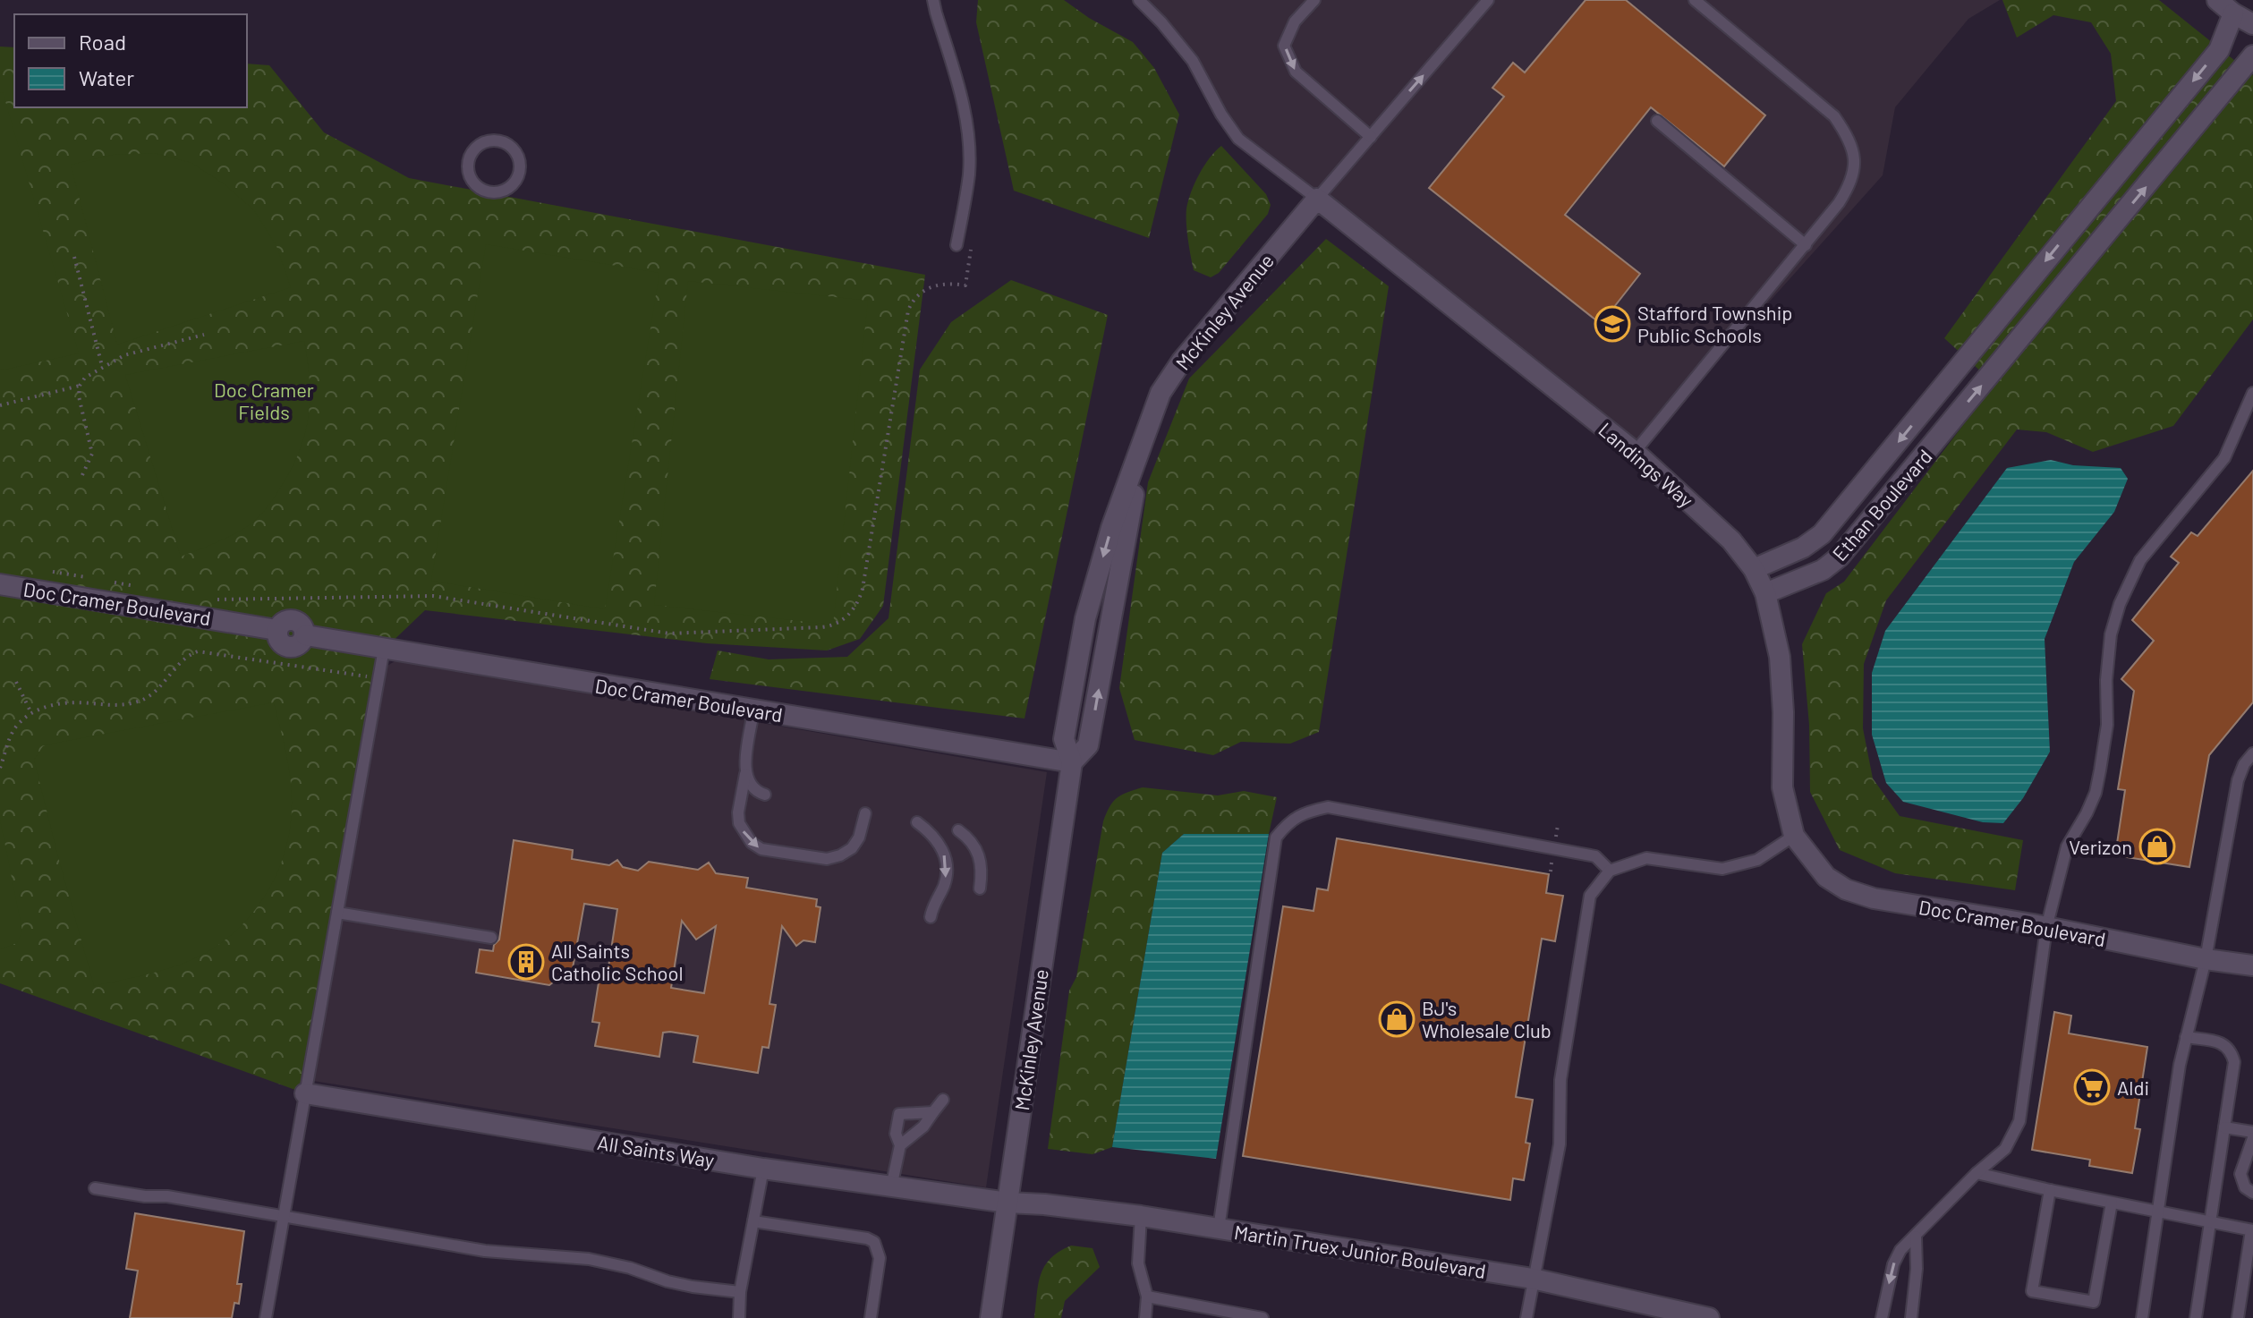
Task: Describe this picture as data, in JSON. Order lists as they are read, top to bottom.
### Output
{
  "streets": {
    "street": [
      "McKinley Avenue",
      "Landings Way",
      "Ethan Boulevard",
      "Doc Cramer Boulevard",
      "All Saints Way",
      "Martin Truex Junior Boulevard"
    ]
  },
  "crossings": [
    ["McKinley Avenue", "Landings Way"],
    ["McKinley Avenue", "Doc Cramer Boulevard"],
    ["McKinley Avenue", "All Saints Way"],
    ["McKinley Avenue", "Martin Truex Junior Boulevard"],
    ["Landings Way", "Ethan Boulevard"],
    ["Landings Way", "Doc Cramer Boulevard"],
    ["All Saints Way", "Martin Truex Junior Boulevard"]
  ],
  "parks": ["Doc Cramer Fields"],
  "places": {
    "school or university": ["Stafford Township Public Schools"],
    "shop": ["Verizon", "BJ's Wholesale Club"],
    "building": ["All Saints Catholic School"],
    "supermarket": ["Aldi"]
  },
  "legend": ["Road", "Water"]
}
